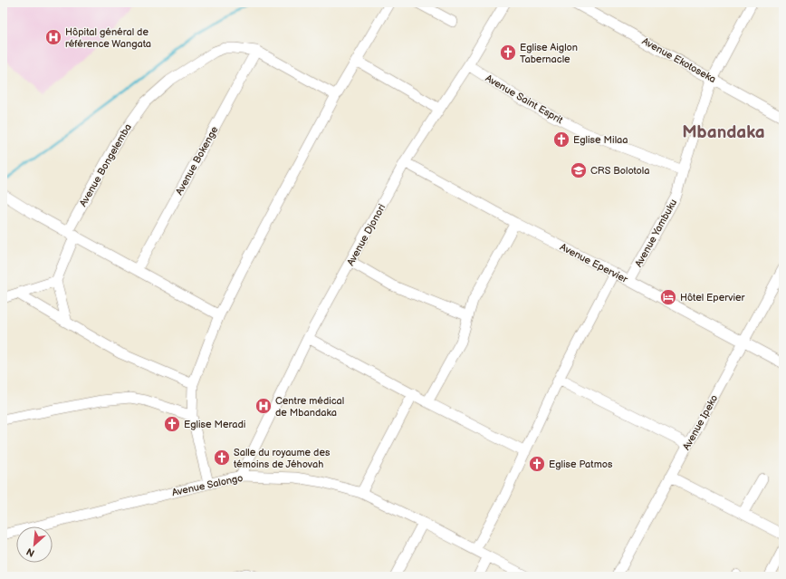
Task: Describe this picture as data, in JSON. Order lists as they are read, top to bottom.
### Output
{
  "streets": {
    "street": [
      "Avenue Ekotoseka",
      "Avenue Saint Esprit",
      "Avenue Bokenge",
      "Avenue Bongelemba",
      "Avenue Yambuku",
      "Avenue Djonori",
      "Avenue Epervier",
      "Avenue Ipeko",
      "Avenue Salongo"
    ]
  },
  "crossings": [
    ["Avenue Ekotoseka", "Avenue Yambuku"],
    ["Avenue Saint Esprit", "Avenue Yambuku"],
    ["Avenue Saint Esprit", "Avenue Djonori"],
    ["Avenue Bokenge", "Avenue Bongelemba"],
    ["Avenue Yambuku", "Avenue Epervier"],
    ["Avenue Djonori", "Avenue Epervier"],
    ["Avenue Djonori", "Avenue Salongo"],
    ["Avenue Epervier", "Avenue Ipeko"]
  ],
  "districts": ["Mbandaka"],
  "places": {
    "hospital": ["Hôpital général de référence Wangata", "Centre médical de Mbandaka"],
    "church": [
      "Eglise Aiglon Tabernacle",
      "Eglise Milaa",
      "Eglise Meradi",
      "Salle du royaume des témoins de Jéhovah",
      "Eglise Patmos"
    ],
    "school or university": ["CRS Bolotola"],
    "hotel": ["Hôtel Epervier"]
  },
  "north": "bottom left"
}
